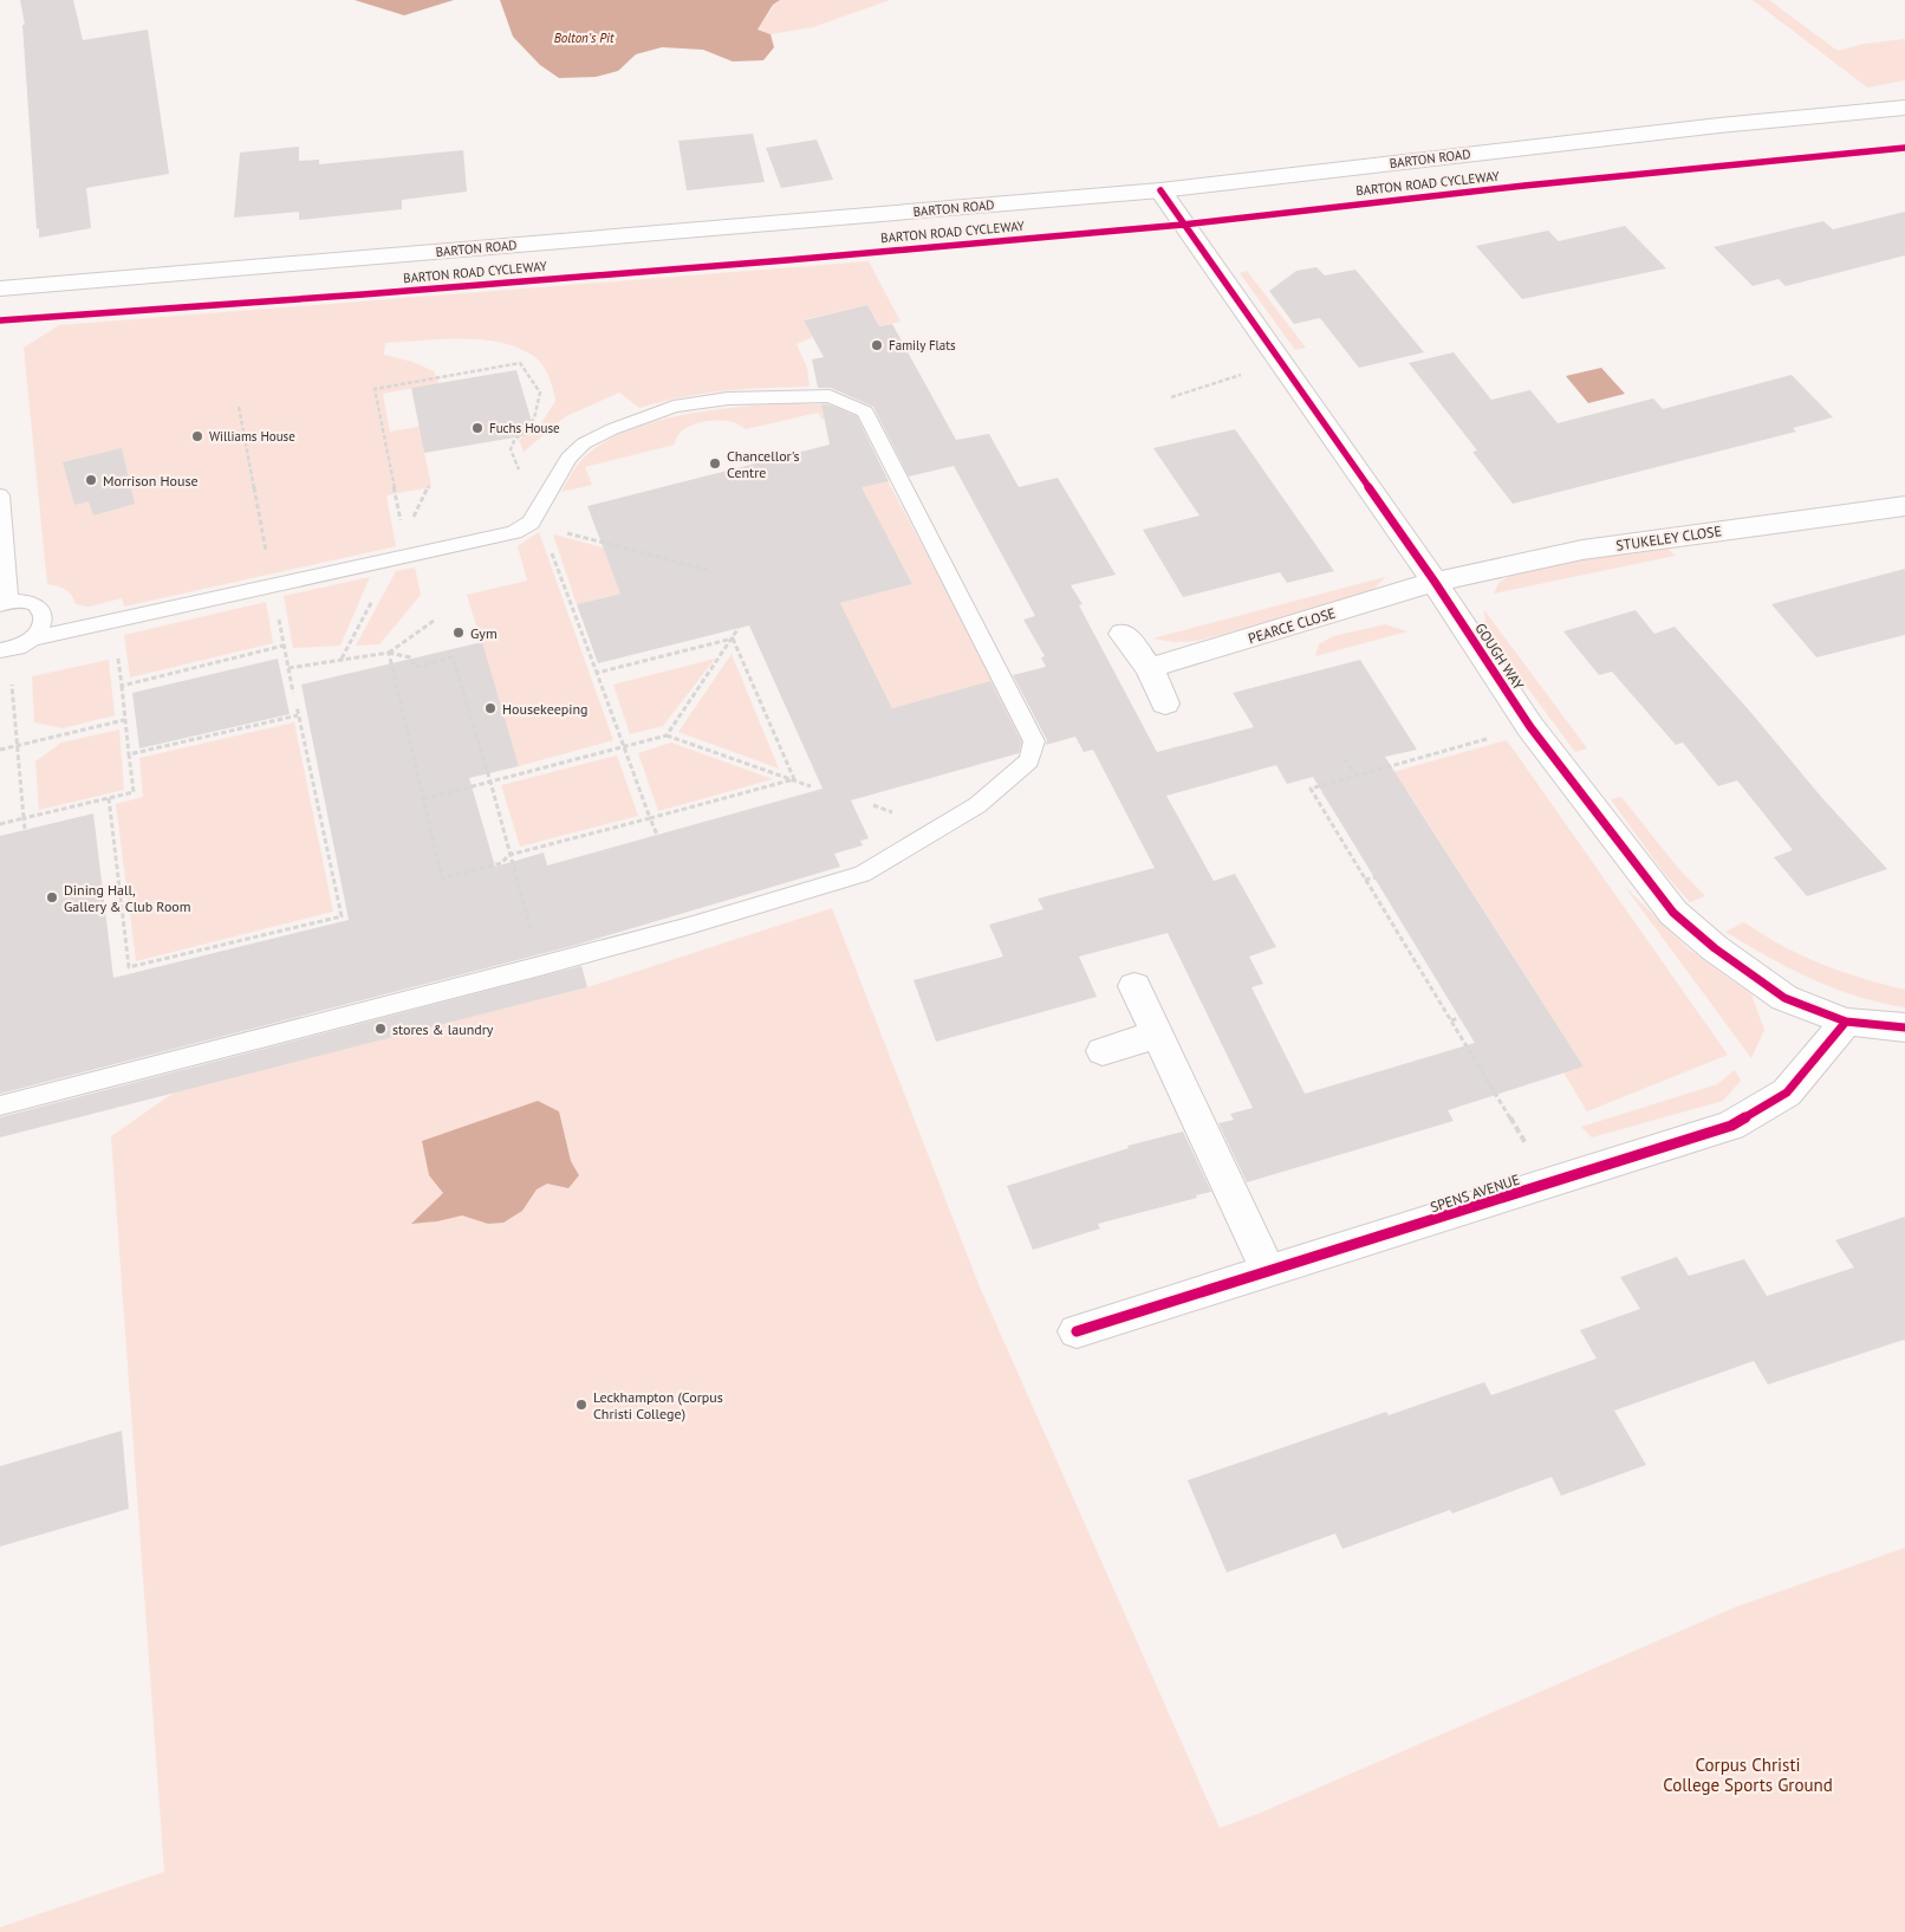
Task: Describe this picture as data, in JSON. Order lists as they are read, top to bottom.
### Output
{
  "streets": {
    "street": [
      "BARTON ROAD",
      "STUKELEY CLOSE",
      "PEARCE CLOSE",
      "GOUGH WAY",
      "SPENS AVENUE"
    ],
    "cycle path": ["BARTON ROAD CYCLEWAY"]
  },
  "crossings": [
    ["BARTON ROAD", "GOUGH WAY"],
    ["STUKELEY CLOSE", "PEARCE CLOSE"],
    ["STUKELEY CLOSE", "GOUGH WAY"],
    ["PEARCE CLOSE", "GOUGH WAY"],
    ["GOUGH WAY", "SPENS AVENUE"]
  ],
  "water": ["Bolton’s Pit"],
  "parks": ["Corpus Christi College Sports Ground"],
  "places": [
    "Family Flats",
    "Fuchs House",
    "Williams House",
    "Chancellor's Centre",
    "Morrison House",
    "Gym",
    "Housekeeping",
    "Dining Hall, Gallery & Club Room",
    "stores & laundry",
    "Leckhampton (Corpus Christi College)"
  ]
}
